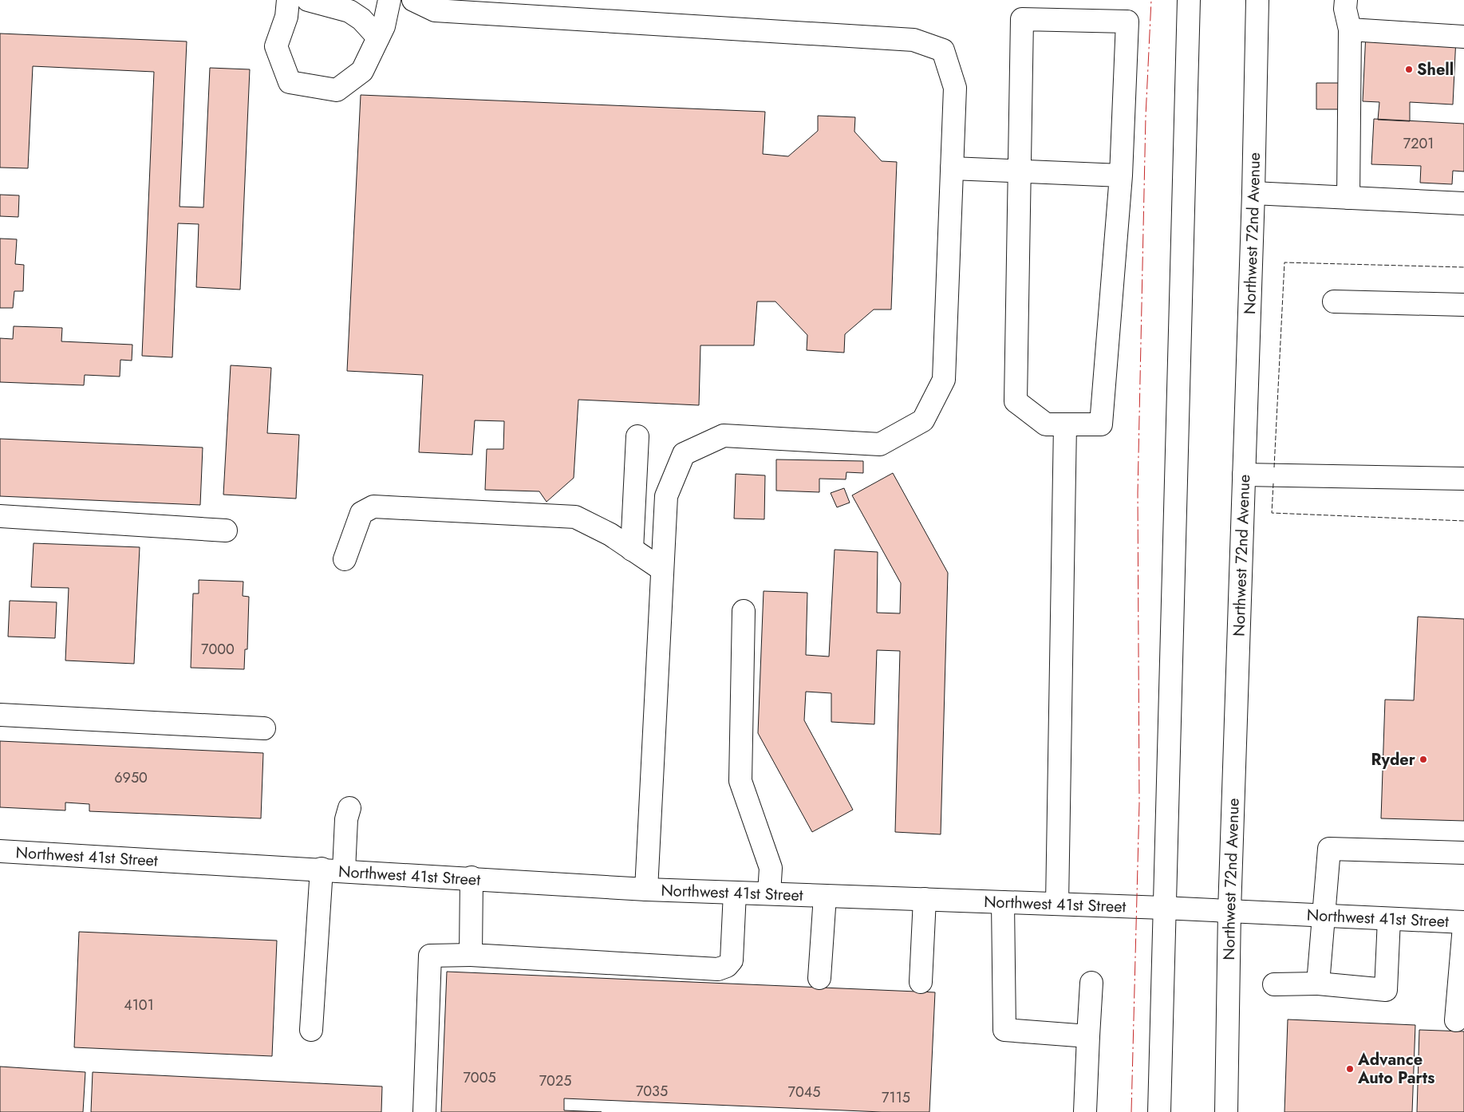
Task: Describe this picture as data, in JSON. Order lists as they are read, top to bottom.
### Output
{
  "streets": {
    "main road": ["Northwest 72nd Avenue", "Northwest 41st Street"]
  },
  "crossings": [
    ["Northwest 72nd Avenue", "Northwest 41st Street"]
  ],
  "places": ["Shell", "Ryder", "Advance Auto Parts"],
  "house_numbers": [
    "7201",
    "7000",
    "6950",
    "4101",
    "7005",
    "7025",
    "7035",
    "7045",
    "7115"
  ]
}
